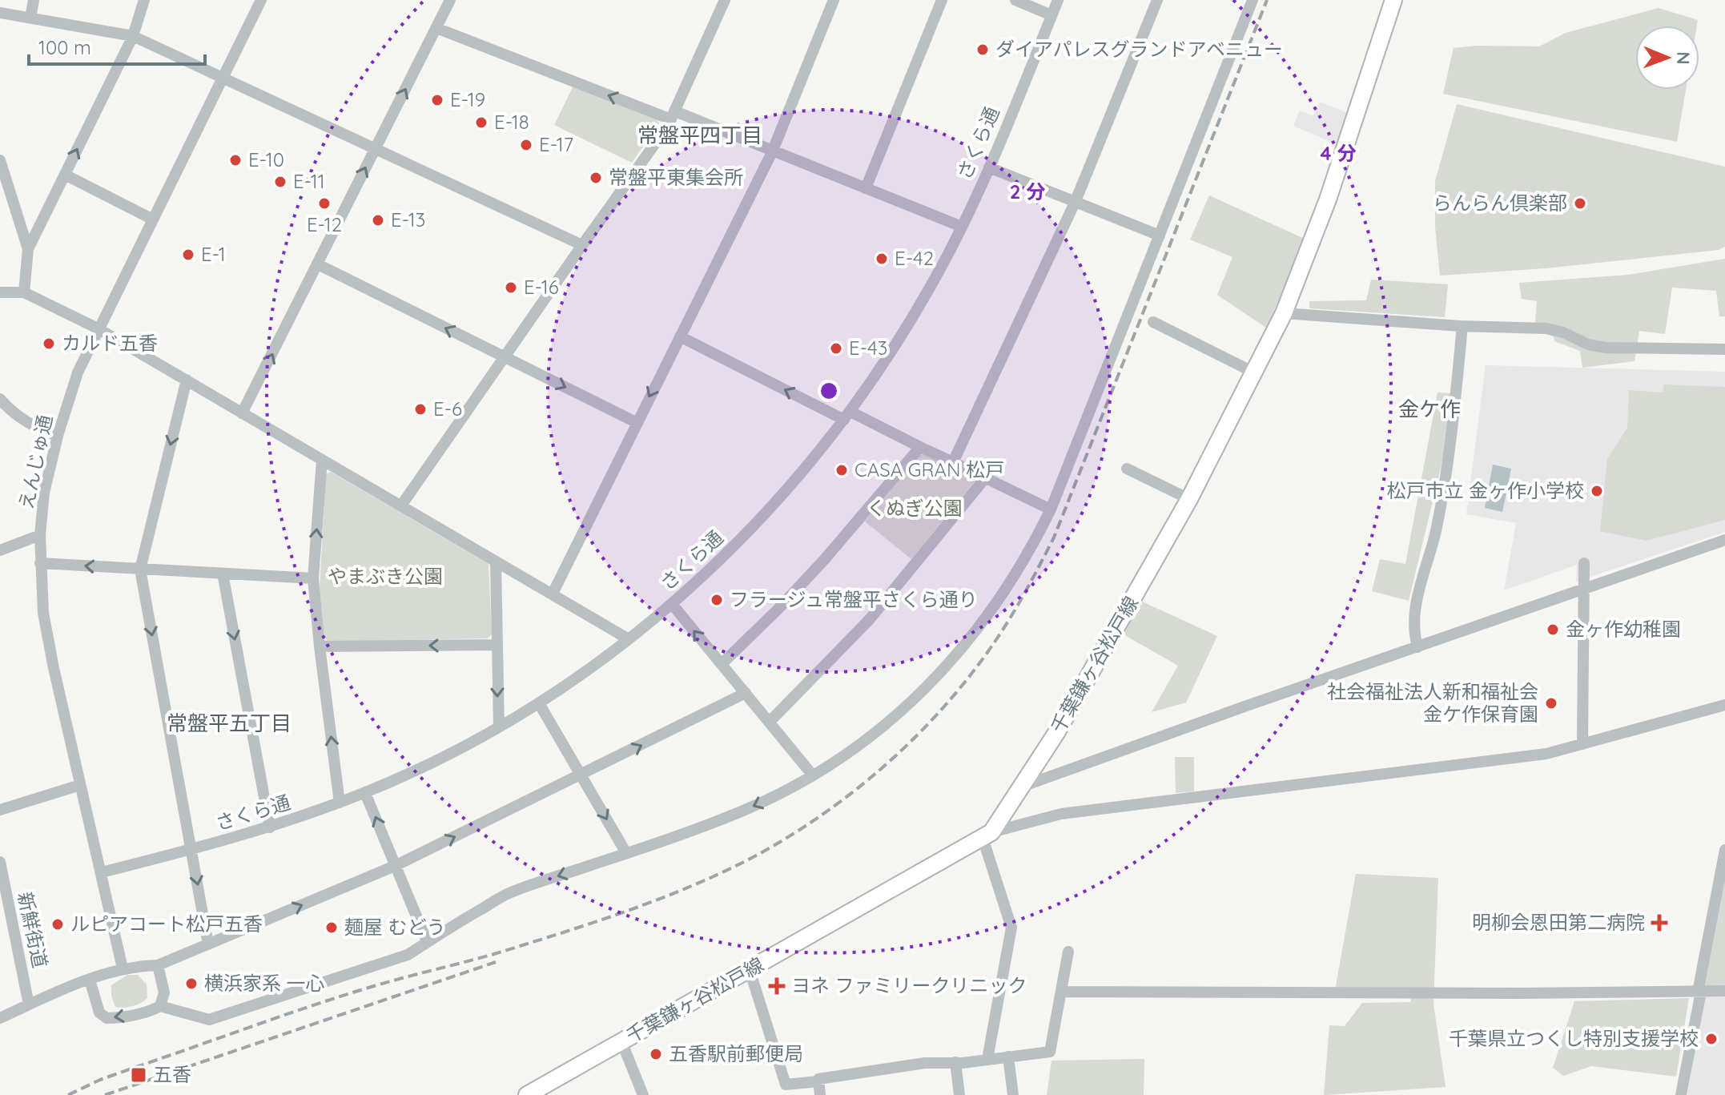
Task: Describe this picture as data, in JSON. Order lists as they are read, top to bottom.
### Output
{
  "streets": {
    "main road": ["千葉鎌ヶ谷松戸線"],
    "street": ["さくら通", "えんじゅ通", "新鮮街道"]
  },
  "crossings": [
    ["さくら通", "えんじゅ通"]
  ],
  "districts": ["常盤平四丁目", "金ケ作", "常盤平五丁目"],
  "parks": ["くぬぎ公園", "やまぶき公園"],
  "places": {
    "other": [
      "ダイアパレスグランドアベニュー",
      "E-19",
      "E-18",
      "E-17",
      "E-10",
      "常盤平東集会所",
      "E-11",
      "E-12",
      "らんらん倶楽部",
      "E-13",
      "E-1",
      "E-42",
      "E-16",
      "カルド五香",
      "E-43",
      "E-6",
      "CASA GRAN 松戸",
      "松戸市立 金ヶ作小学校",
      "フラージュ常盤平さくら通り",
      "金ヶ作幼稚園",
      "社会福祉法人新和福祉会 金ケ作保育園",
      "ルピアコート松戸五香",
      "麺屋 むどう",
      "横浜家系 一心",
      "千葉県立つくし特別支援学校",
      "五香駅前郵便局"
    ],
    "health": ["明柳会恩田第二病院", "ヨネ ファミリークリニック"],
    "transit": ["五香"]
  },
  "scale_bar": "100 m",
  "north": "right",
  "rings": ["4 分", "2 分"]
}
